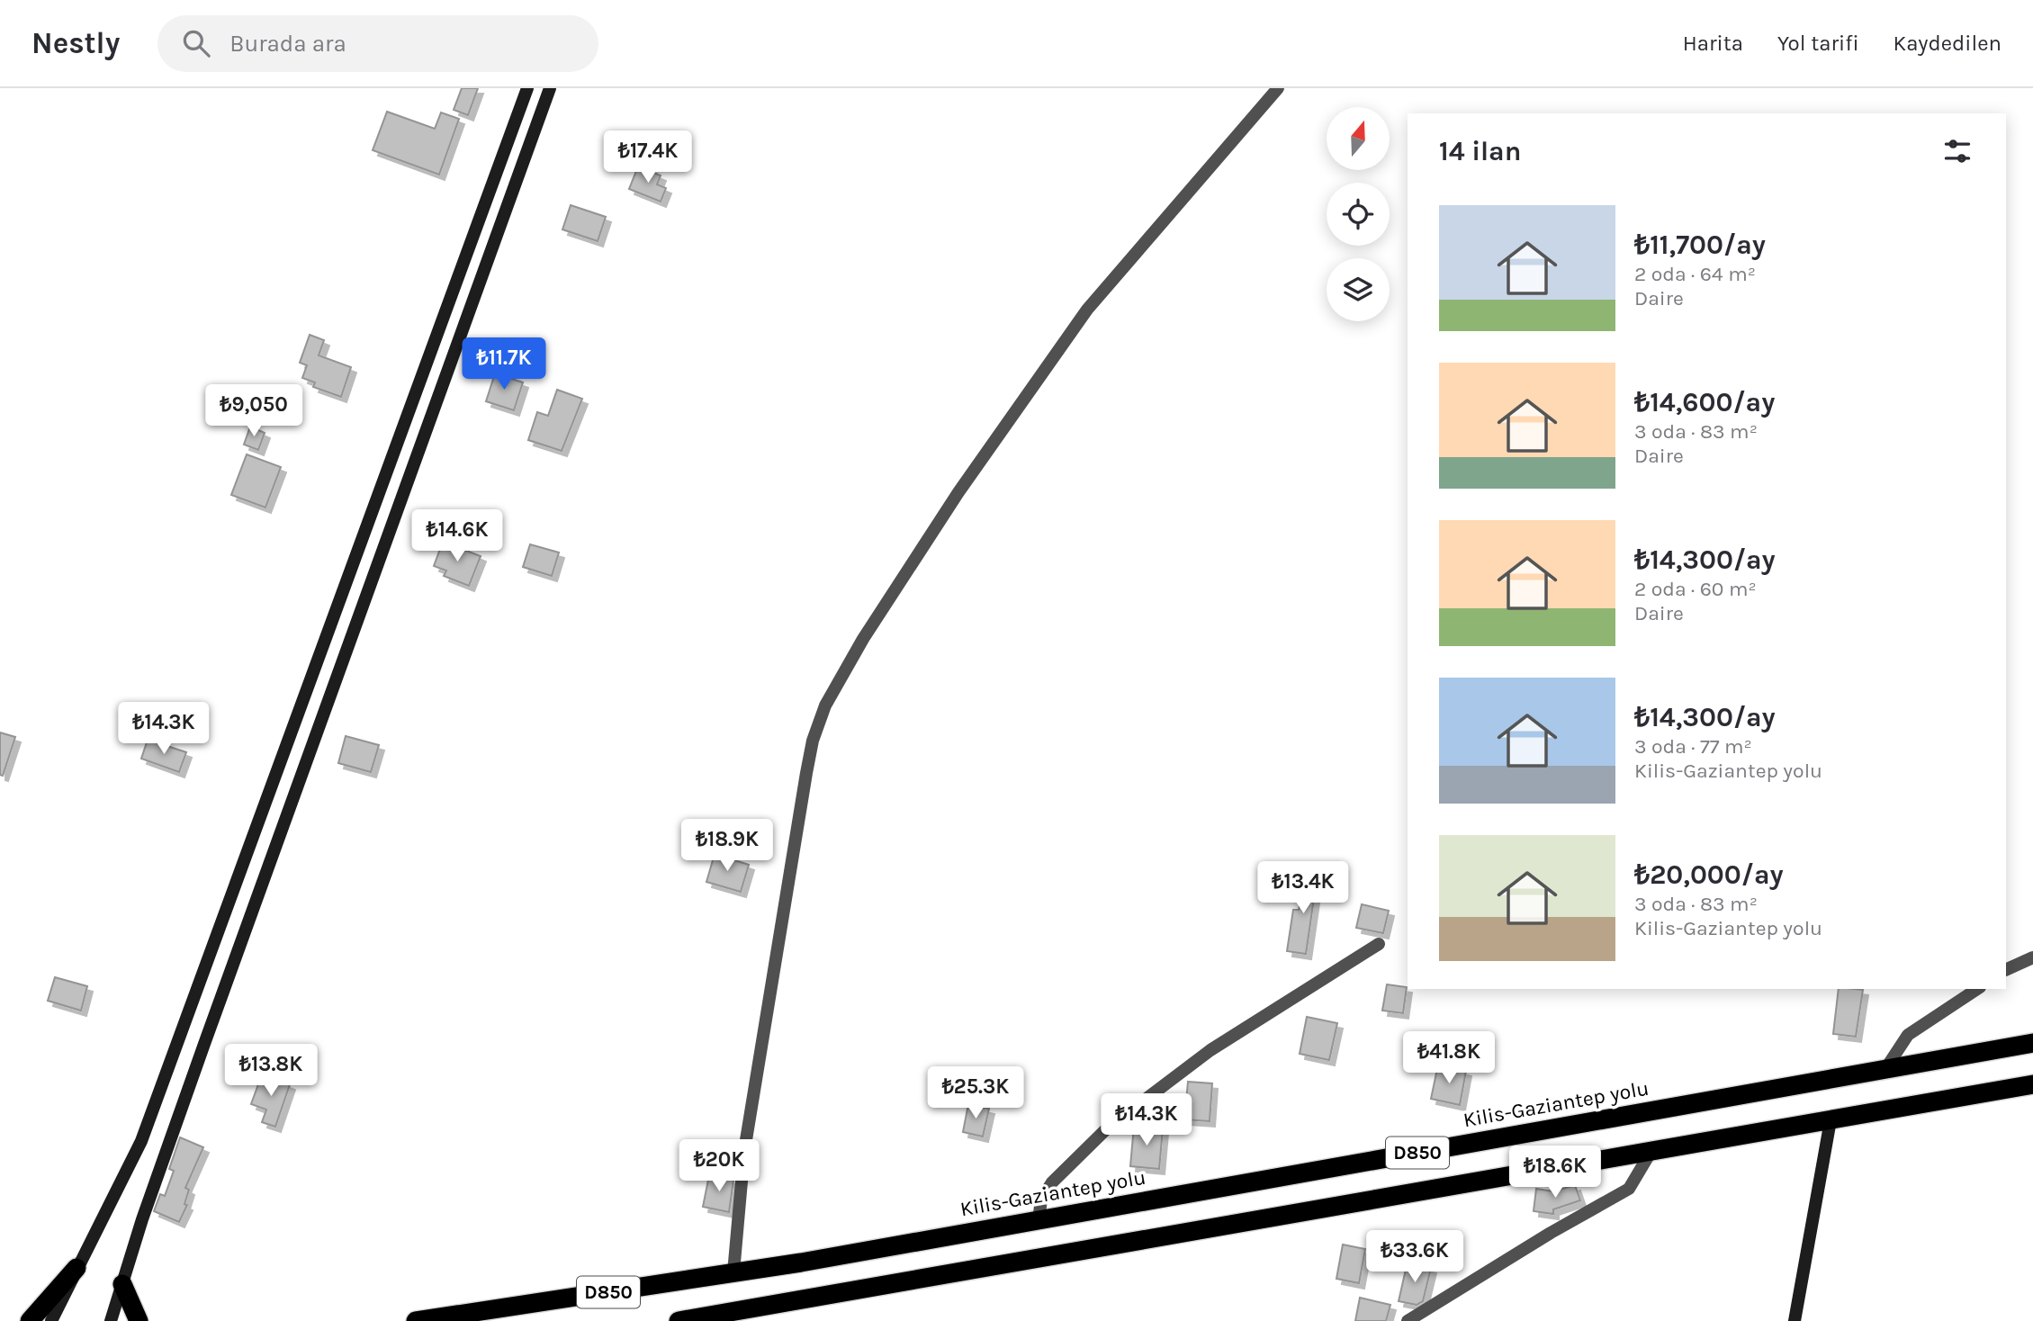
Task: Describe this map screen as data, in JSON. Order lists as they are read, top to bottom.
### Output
{
  "streets": {
    "highway": ["Kilis-Gaziantep yolu", "D850"]
  },
  "north": "top",
  "page": {
    "header": "Nestly",
    "search": "Burada ara",
    "nav": ["Harita", "Yol tarifi", "Kaydedilen"],
    "heading": "14 ilan",
    "price": [
      "₺17.4K",
      "₺11.7K",
      "₺9,050",
      "₺14.6K",
      "₺14.3K",
      "₺18.9K",
      "₺13.4K",
      "₺41.8K",
      "₺13.8K",
      "₺25.3K",
      "₺14.3K",
      "₺20K",
      "₺18.6K",
      "₺33.6K"
    ],
    "list": [
      {
        "name": "₺11,700/ay",
        "note": "2 oda · 64 m² · Daire"
      },
      {
        "name": "₺14,600/ay",
        "note": "3 oda · 83 m² · Daire"
      },
      {
        "name": "₺14,300/ay",
        "note": "2 oda · 60 m² · Daire"
      },
      {
        "name": "₺14,300/ay",
        "note": "3 oda · 77 m² · Kilis-Gaziantep yolu"
      },
      {
        "name": "₺20,000/ay",
        "note": "3 oda · 83 m² · Kilis-Gaziantep yolu"
      }
    ]
  }
}
